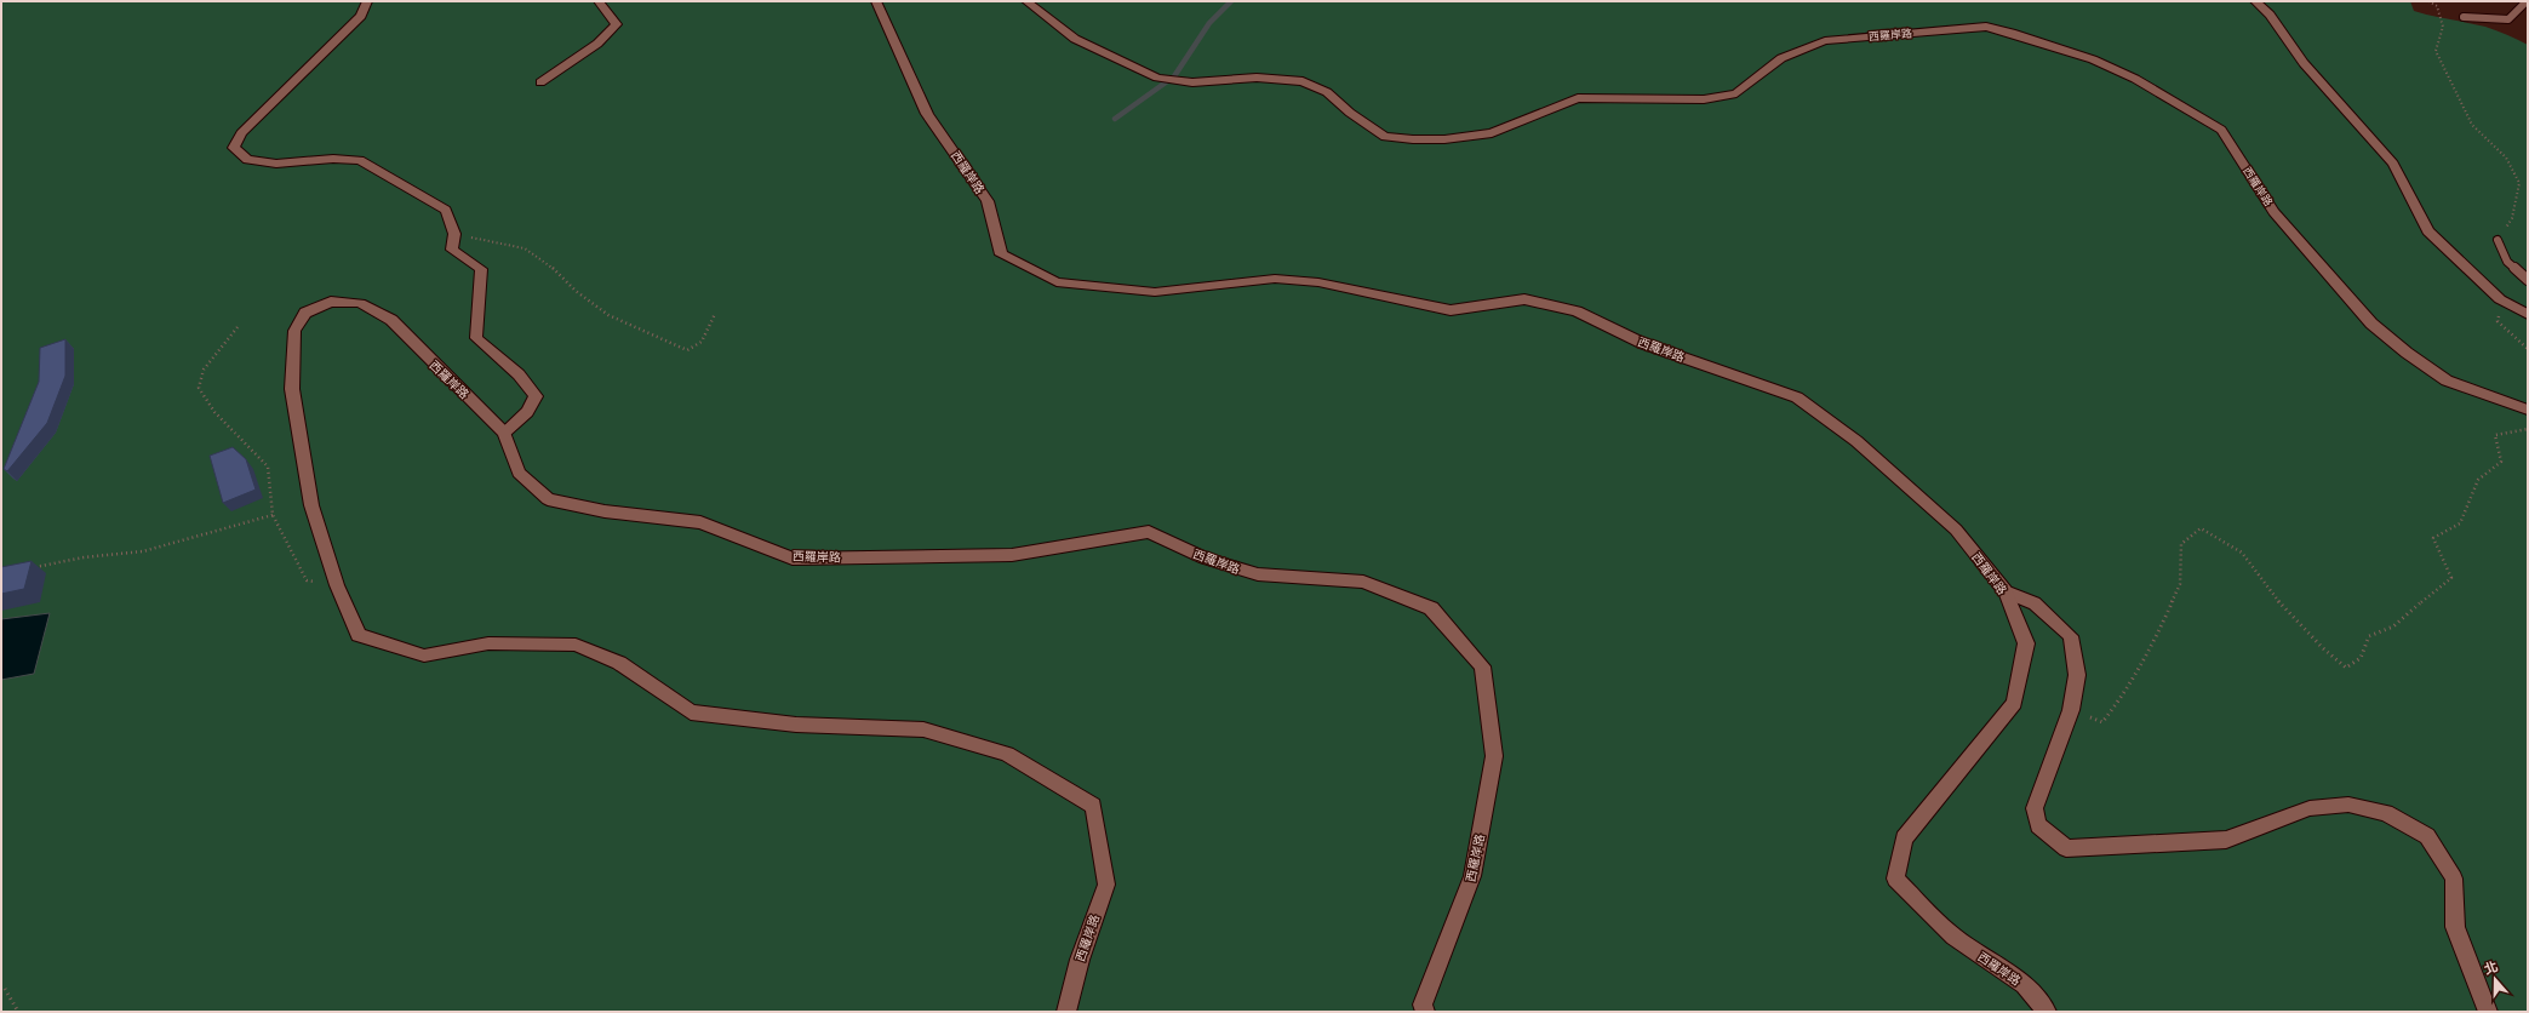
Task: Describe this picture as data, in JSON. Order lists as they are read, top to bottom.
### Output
{
  "streets": {
    "street": ["西羅岸路"]
  },
  "north": "top"
}
